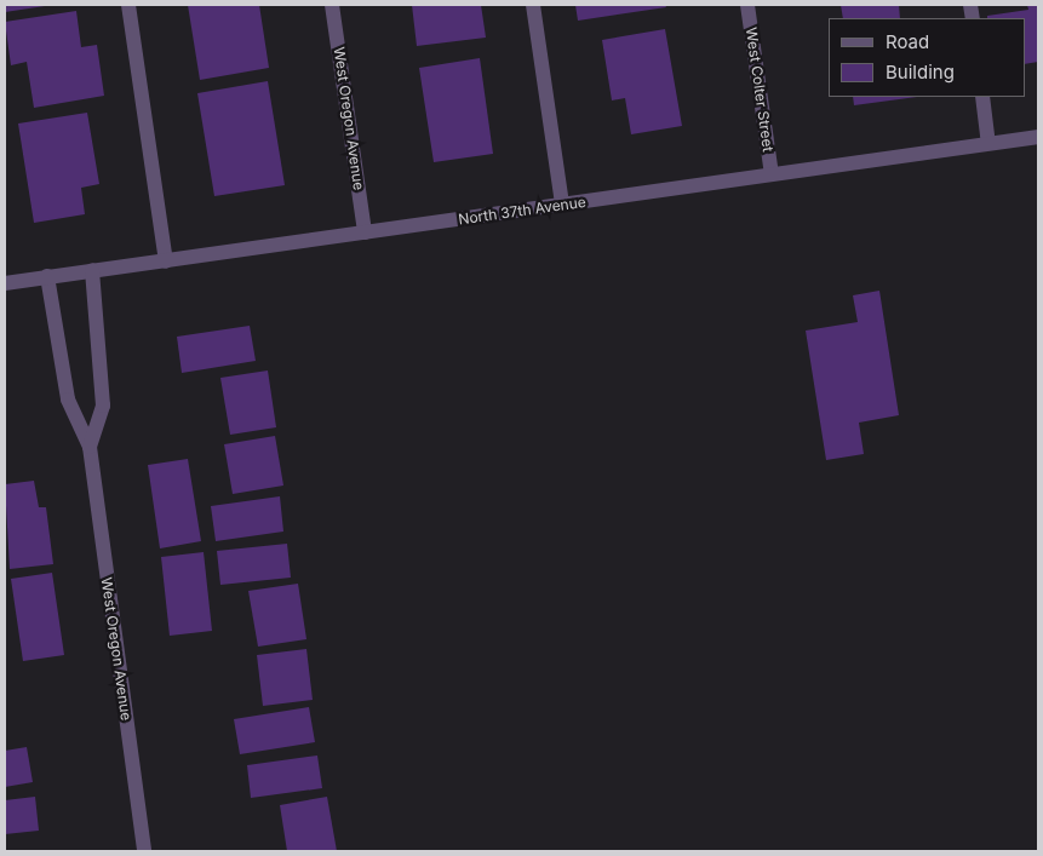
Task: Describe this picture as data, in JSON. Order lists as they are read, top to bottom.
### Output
{
  "streets": {
    "street": ["West Colter Street", "West Oregon Avenue", "North 37th Avenue"]
  },
  "crossings": [
    ["West Colter Street", "North 37th Avenue"],
    ["West Oregon Avenue", "North 37th Avenue"]
  ],
  "legend": ["Road", "Building"]
}
